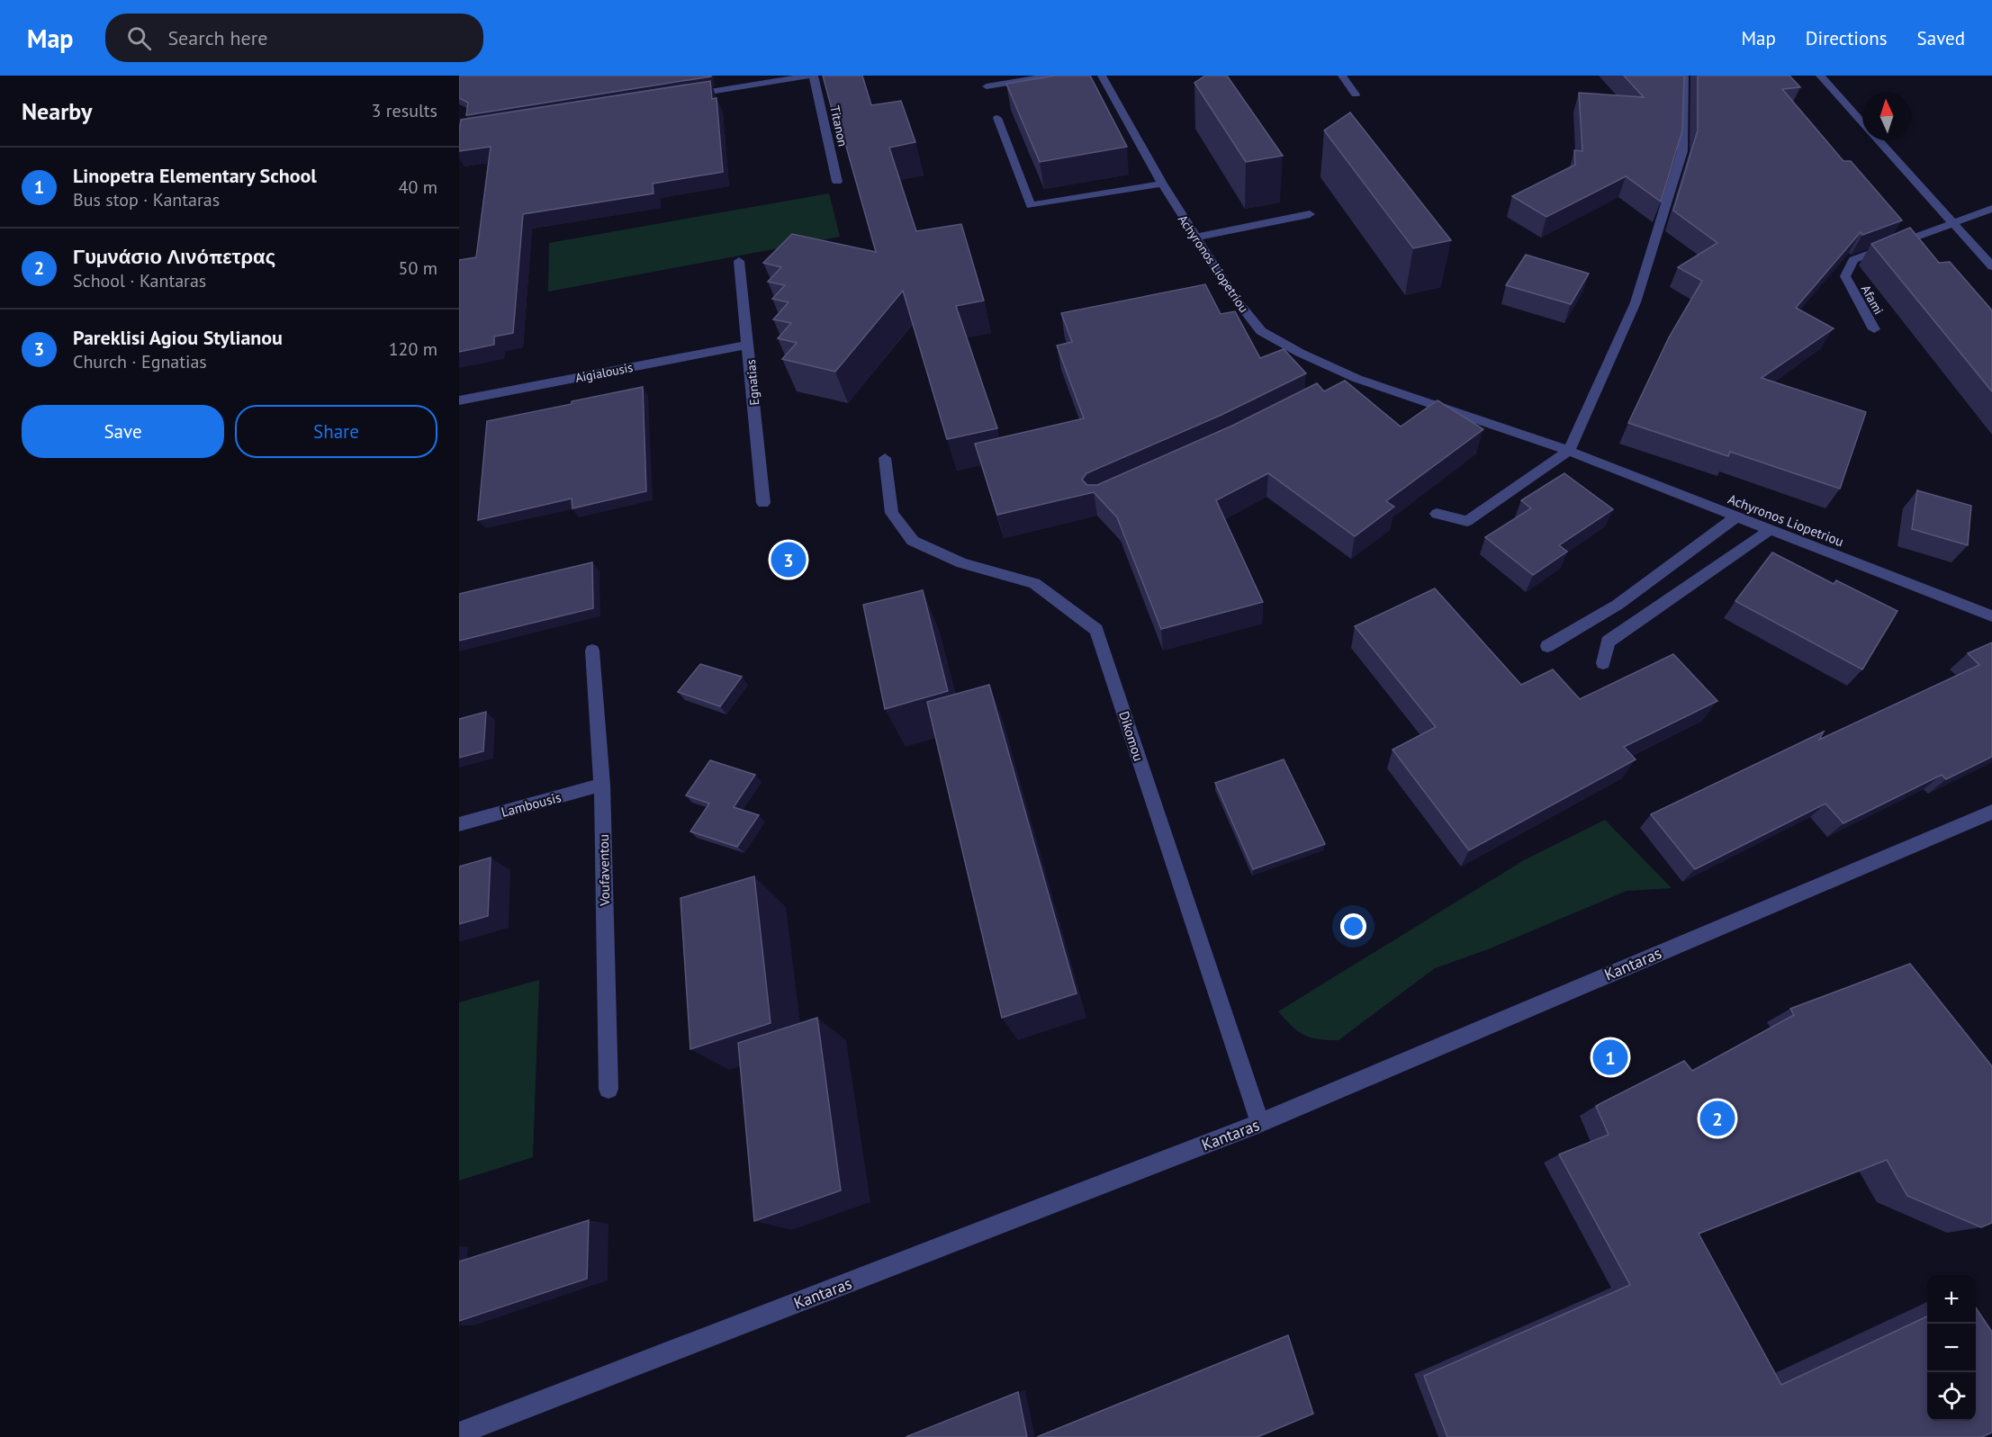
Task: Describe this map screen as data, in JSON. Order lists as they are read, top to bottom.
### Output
{
  "streets": {
    "street": [
      "Titanon",
      "Achyronos Liopetriou",
      "Afami",
      "Aigialousis",
      "Egnatias",
      "Dikomou",
      "Lambousis",
      "Voufaventou",
      "Kantaras"
    ]
  },
  "crossings": [
    ["Aigialousis", "Egnatias"],
    ["Dikomou", "Kantaras"],
    ["Lambousis", "Voufaventou"]
  ],
  "north": "top",
  "page": {
    "header": "Map",
    "search": "Search here",
    "nav": ["Map", "Directions", "Saved"],
    "heading": ["Nearby", "3 results"],
    "list": [
      {
        "mark": "1",
        "name": "Linopetra Elementary School",
        "note": "Bus stop · Kantaras",
        "value": "40 m"
      },
      {
        "mark": "2",
        "name": "Γυμνάσιο Λινόπετρας",
        "note": "School · Kantaras",
        "value": "50 m"
      },
      {
        "mark": "3",
        "name": "Pareklisi Agiou Stylianou",
        "note": "Church · Egnatias",
        "value": "120 m"
      }
    ],
    "buttons": ["Save", "Share"],
    "pins": ["3", "1", "2"],
    "map_buttons": ["+", "−"]
  }
}
